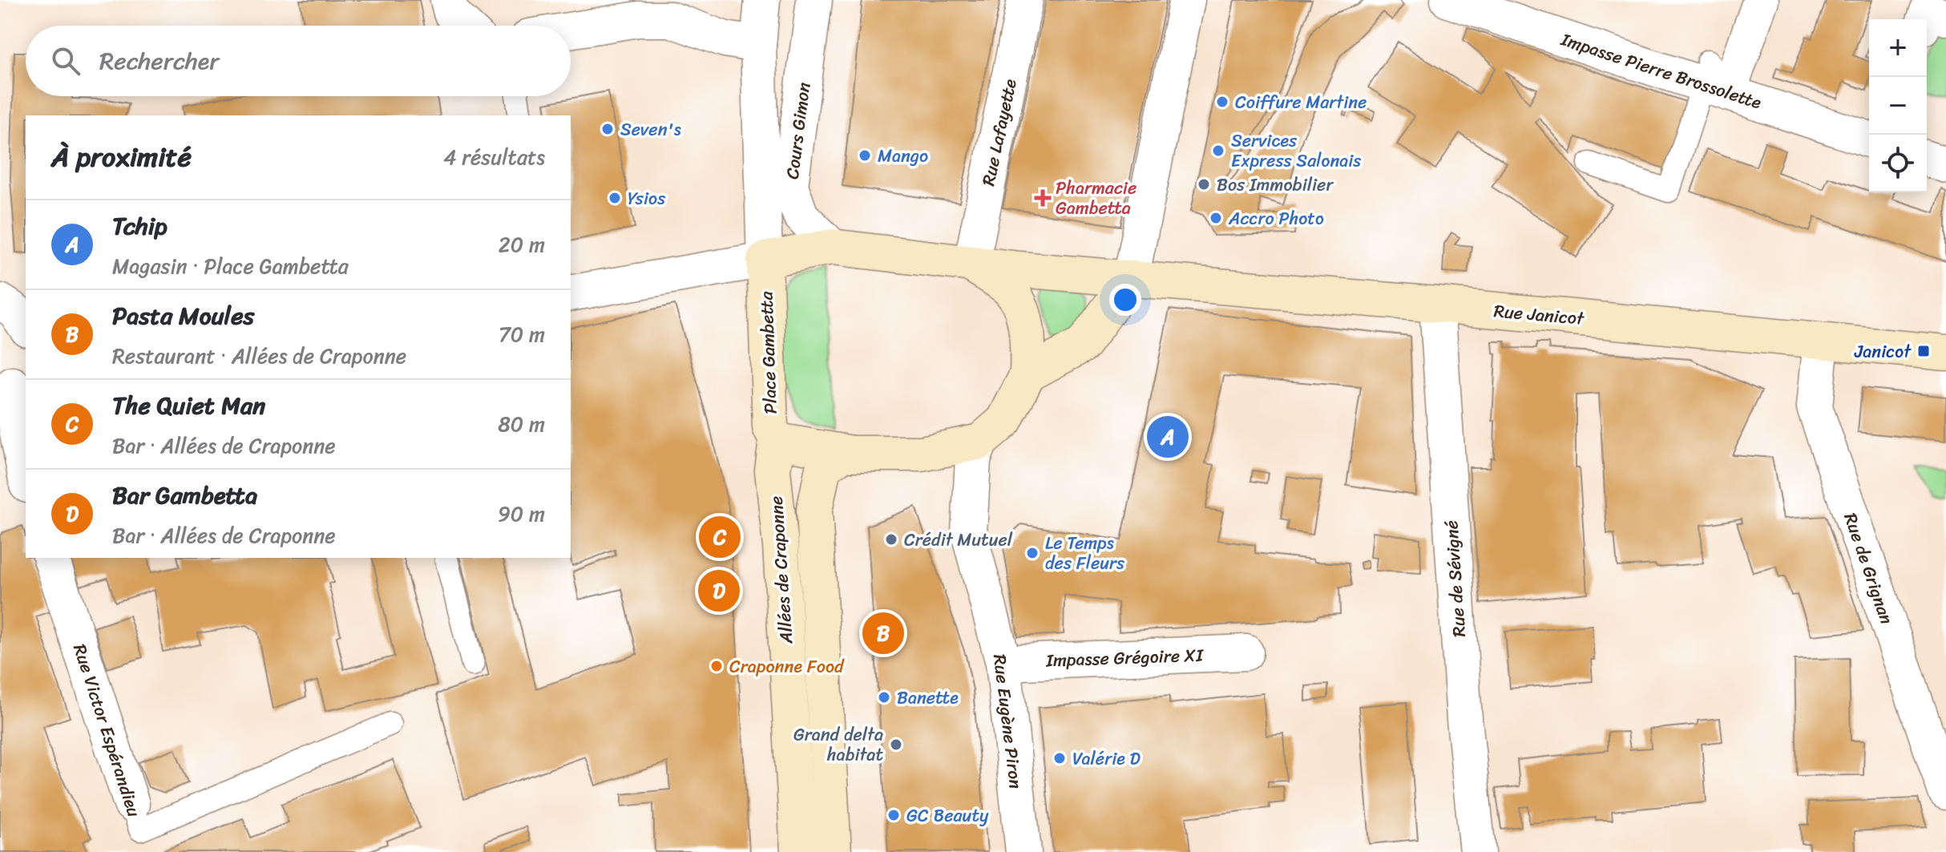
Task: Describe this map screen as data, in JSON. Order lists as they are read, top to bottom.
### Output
{
  "streets": {
    "main road": ["Rue Janicot", "Place Gambetta", "Allées de Craponne"],
    "street": [
      "Impasse Pierre Brossolette",
      "Cours Gimon",
      "Rue Lafayette",
      "Rue de Grignan",
      "Rue de Sévigné",
      "Impasse Grégoire XI",
      "Rue Eugène Piron",
      "Rue Victor Espérandieu"
    ]
  },
  "crossings": [
    ["Cours Gimon", "Place Gambetta"],
    ["Rue Janicot", "Rue de Grignan"],
    ["Rue Janicot", "Rue de Sévigné"],
    ["Place Gambetta", "Allées de Craponne"],
    ["Impasse Grégoire XI", "Rue Eugène Piron"]
  ],
  "places": {
    "other": [
      "Coiffure Martine",
      "Seven's",
      "Services Express Salonais",
      "Mango",
      "Bos Immobilier",
      "Ysios",
      "Accro Photo",
      "Crédit Mutuel",
      "Le Temps des Fleurs",
      "Craponne Food",
      "Banette",
      "Grand delta habitat",
      "Valérie D",
      "GC Beauty"
    ],
    "health": ["Pharmacie Gambetta"],
    "transit": ["Janicot"]
  },
  "page": {
    "map_buttons": ["+", "−"],
    "search": "Rechercher",
    "heading": ["À proximité", "4 résultats"],
    "list": [
      {
        "mark": "A",
        "name": "Tchip",
        "note": "Magasin · Place Gambetta",
        "value": "20 m"
      },
      {
        "mark": "B",
        "name": "Pasta Moules",
        "note": "Restaurant · Allées de Craponne",
        "value": "70 m"
      },
      {
        "mark": "C",
        "name": "The Quiet Man",
        "note": "Bar · Allées de Craponne",
        "value": "80 m"
      },
      {
        "mark": "D",
        "name": "Bar Gambetta",
        "note": "Bar · Allées de Craponne",
        "value": "90 m"
      }
    ],
    "pins": [
      "A",
      "C",
      "D",
      "B"
    ]
  }
}
